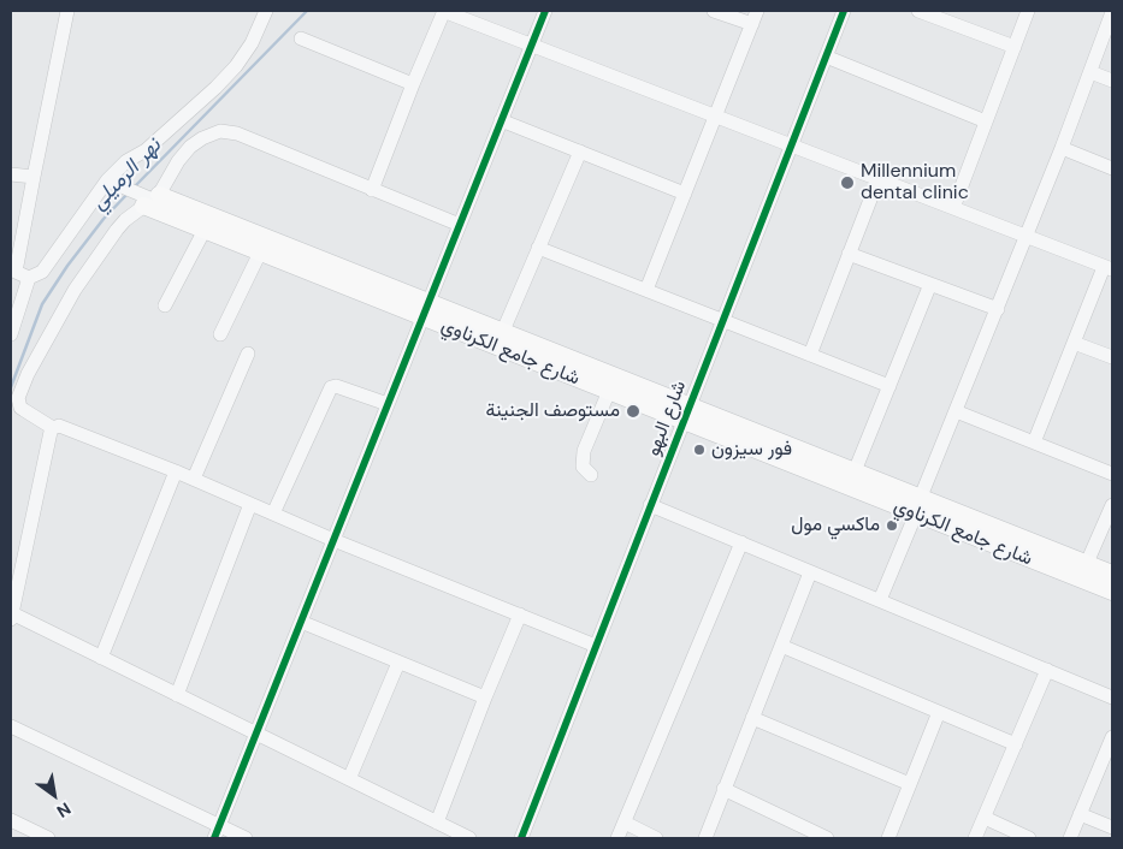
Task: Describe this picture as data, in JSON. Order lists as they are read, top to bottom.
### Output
{
  "streets": {
    "main road": ["شارع جامع الكرناوي"],
    "street": ["شارع البهو"]
  },
  "crossings": [
    ["شارع جامع الكرناوي", "شارع البهو"]
  ],
  "water": ["نهر الرميلي"],
  "places": [
    "Millennium dental clinic",
    "مستوصف الجنينة",
    "فور سيزون",
    "ماكسي مول"
  ],
  "north": "bottom right"
}
